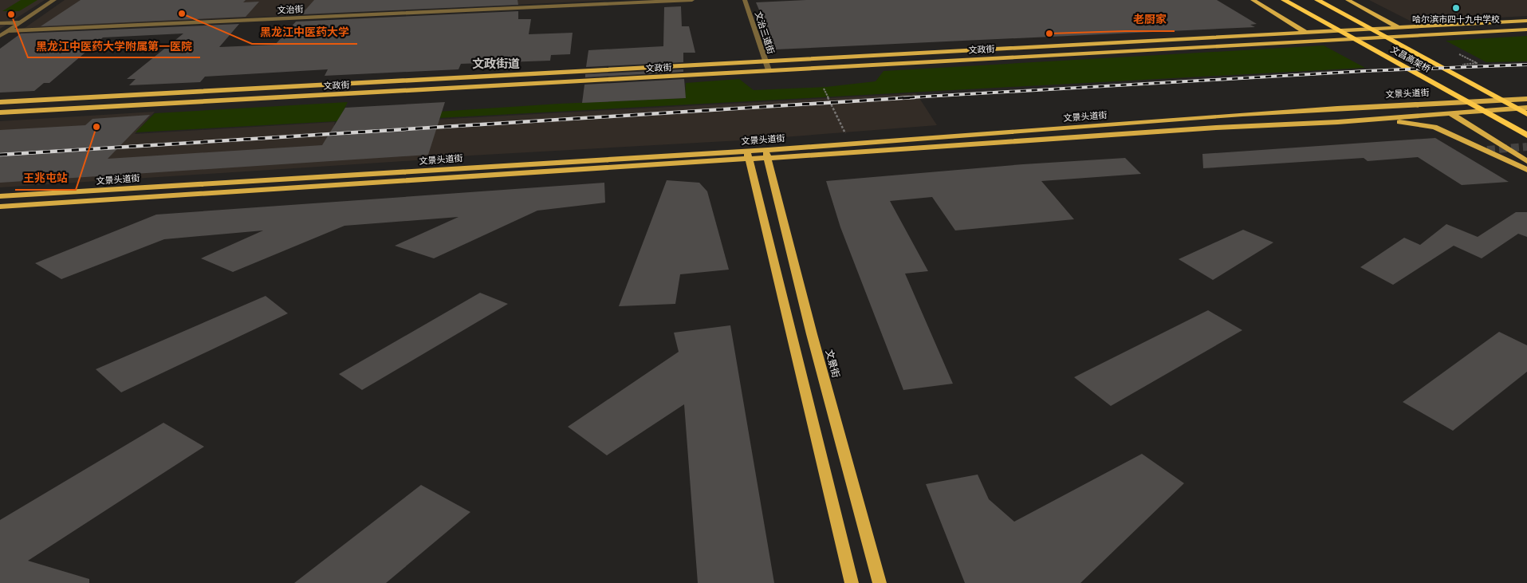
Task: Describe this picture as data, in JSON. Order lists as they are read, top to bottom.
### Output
{
  "streets": {
    "highway": ["文昌高架桥"],
    "main road": ["文政街", "文景头道街", "文景街"],
    "street": ["文治街", "文治三道街"]
  },
  "crossings": [
    ["文治三道街", "文政街"],
    ["文景头道街", "文景街"]
  ],
  "districts": ["文政街道"],
  "places": [
    "哈尔滨市四十九中学校",
    "黑龙江中医药大学",
    "黑龙江中医药大学附属第一医院",
    "老厨家",
    "王兆屯站"
  ]
}
